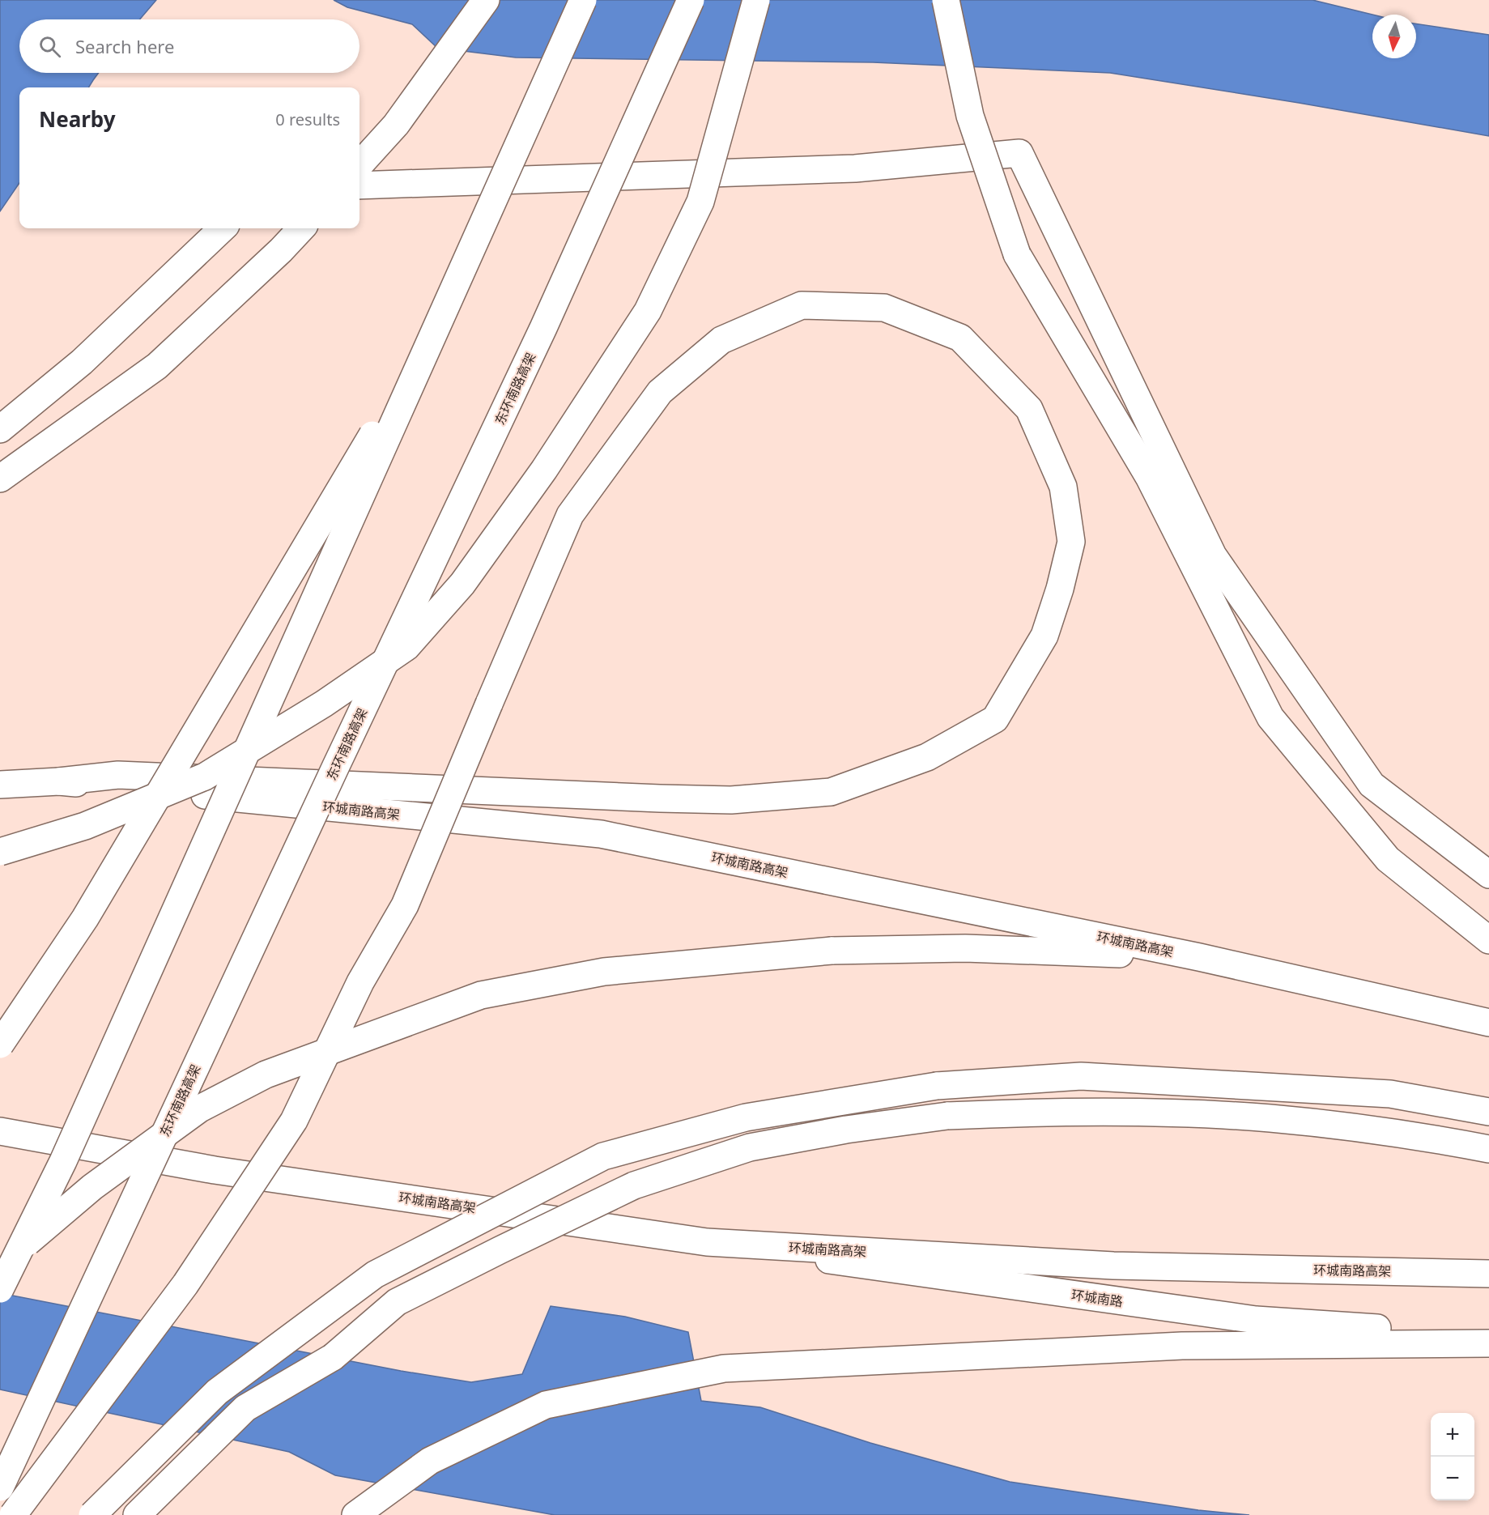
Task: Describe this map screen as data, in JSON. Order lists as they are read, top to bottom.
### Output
{
  "streets": {
    "main road": ["东环南路高架", "环城南路高架", "环城南路"]
  },
  "crossings": [
    ["环城南路高架", "环城南路"]
  ],
  "north": "bottom",
  "page": {
    "search": "Search here",
    "heading": ["Nearby", "0 results"],
    "map_buttons": ["+", "−"]
  }
}
